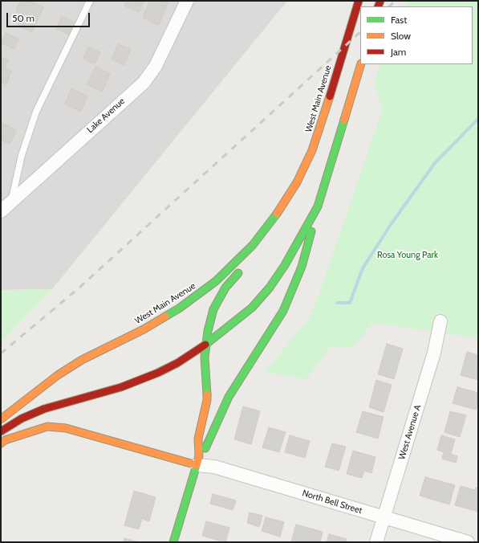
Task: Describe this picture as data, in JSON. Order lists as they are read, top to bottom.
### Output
{
  "streets": {
    "main road": ["West Main Avenue"],
    "street": ["Lake Avenue", "West Avenue A", "North Bell Street"]
  },
  "crossings": [
    ["West Avenue A", "North Bell Street"]
  ],
  "parks": ["Rosa Young Park"],
  "legend": ["Fast", "Slow", "Jam"],
  "scale_bar": "50 m"
}
